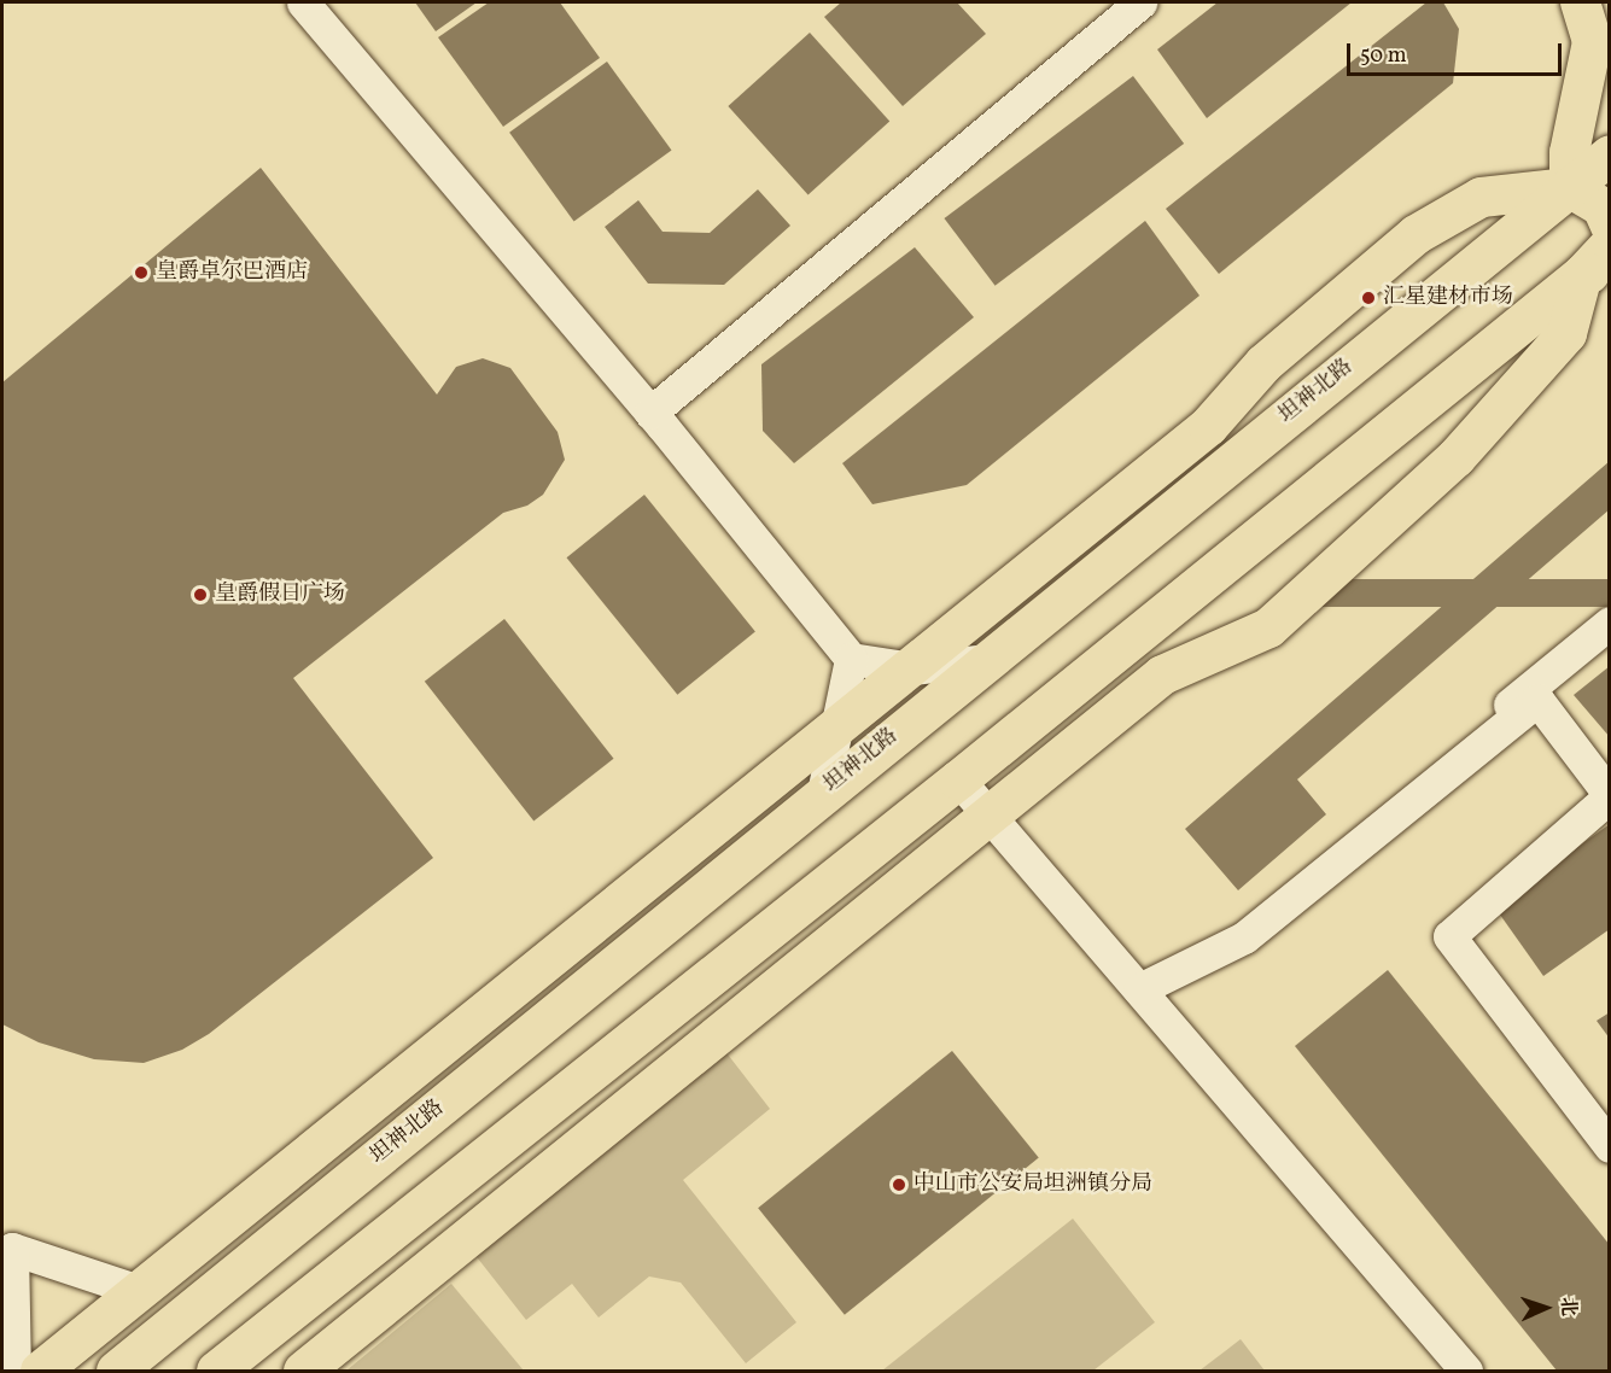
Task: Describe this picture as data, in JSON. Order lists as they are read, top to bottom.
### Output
{
  "streets": {
    "main road": ["坦神北路"]
  },
  "places": [
    "皇爵卓尔巴酒店",
    "汇星建材市场",
    "皇爵假日广场",
    "中山市公安局坦洲镇分局"
  ],
  "scale_bar": "50 m",
  "north": "right"
}
